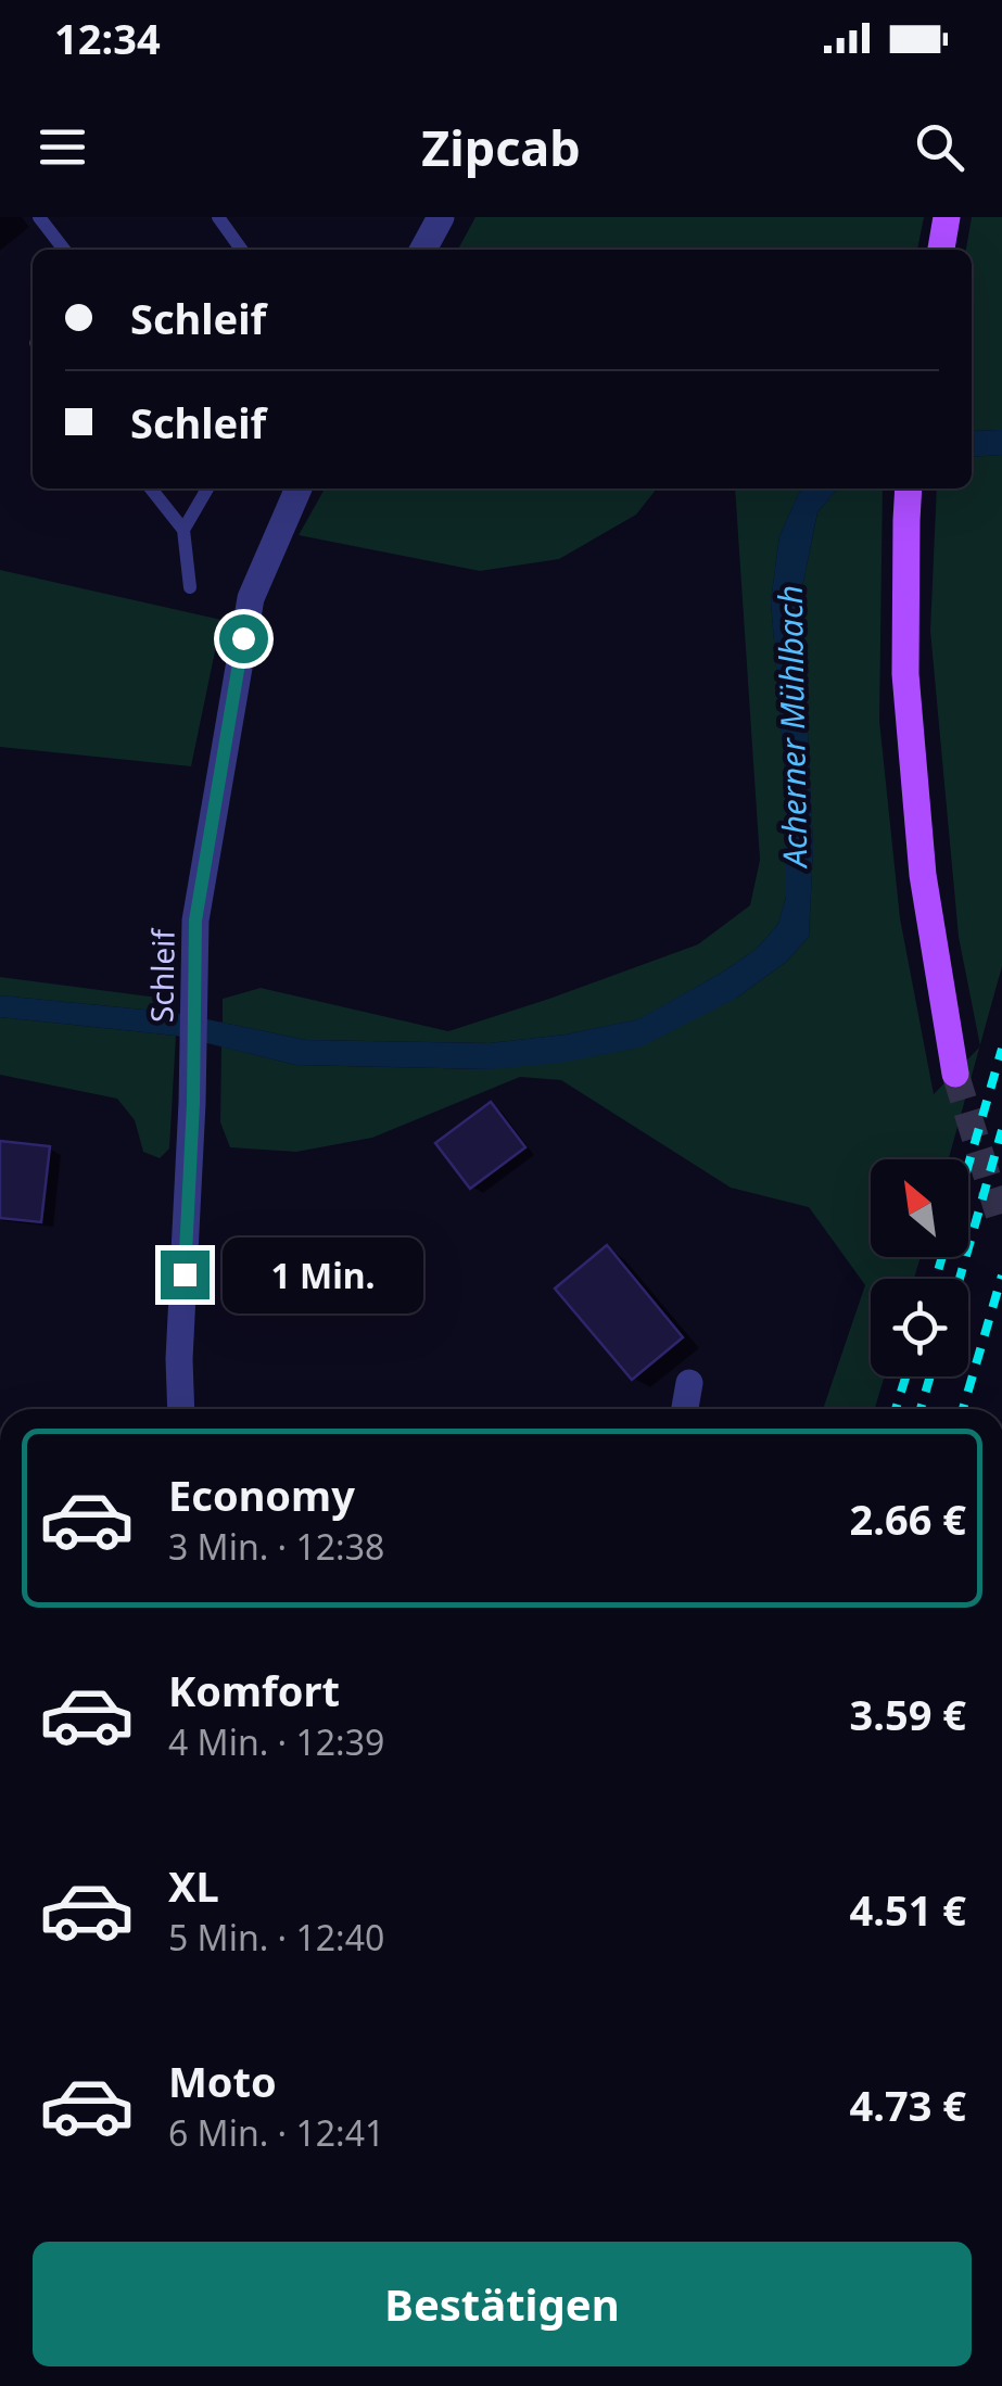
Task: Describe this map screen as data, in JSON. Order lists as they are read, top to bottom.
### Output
{
  "streets": {
    "street": ["Schleif"]
  },
  "water": ["Acherner Mühlbach"],
  "north": "top left",
  "page": {
    "status": "12:34",
    "header": "Zipcab",
    "banner": ["Schleif", "Schleif"],
    "bubble": "1 Min.",
    "list": [
      {
        "name": "Economy",
        "note": "3 Min. · 12:38",
        "value": "2.66 €"
      },
      {
        "name": "Komfort",
        "note": "4 Min. · 12:39",
        "value": "3.59 €"
      },
      {
        "name": "XL",
        "note": "5 Min. · 12:40",
        "value": "4.51 €"
      },
      {
        "name": "Moto",
        "note": "6 Min. · 12:41",
        "value": "4.73 €"
      }
    ],
    "buttons": "Bestätigen"
  }
}
